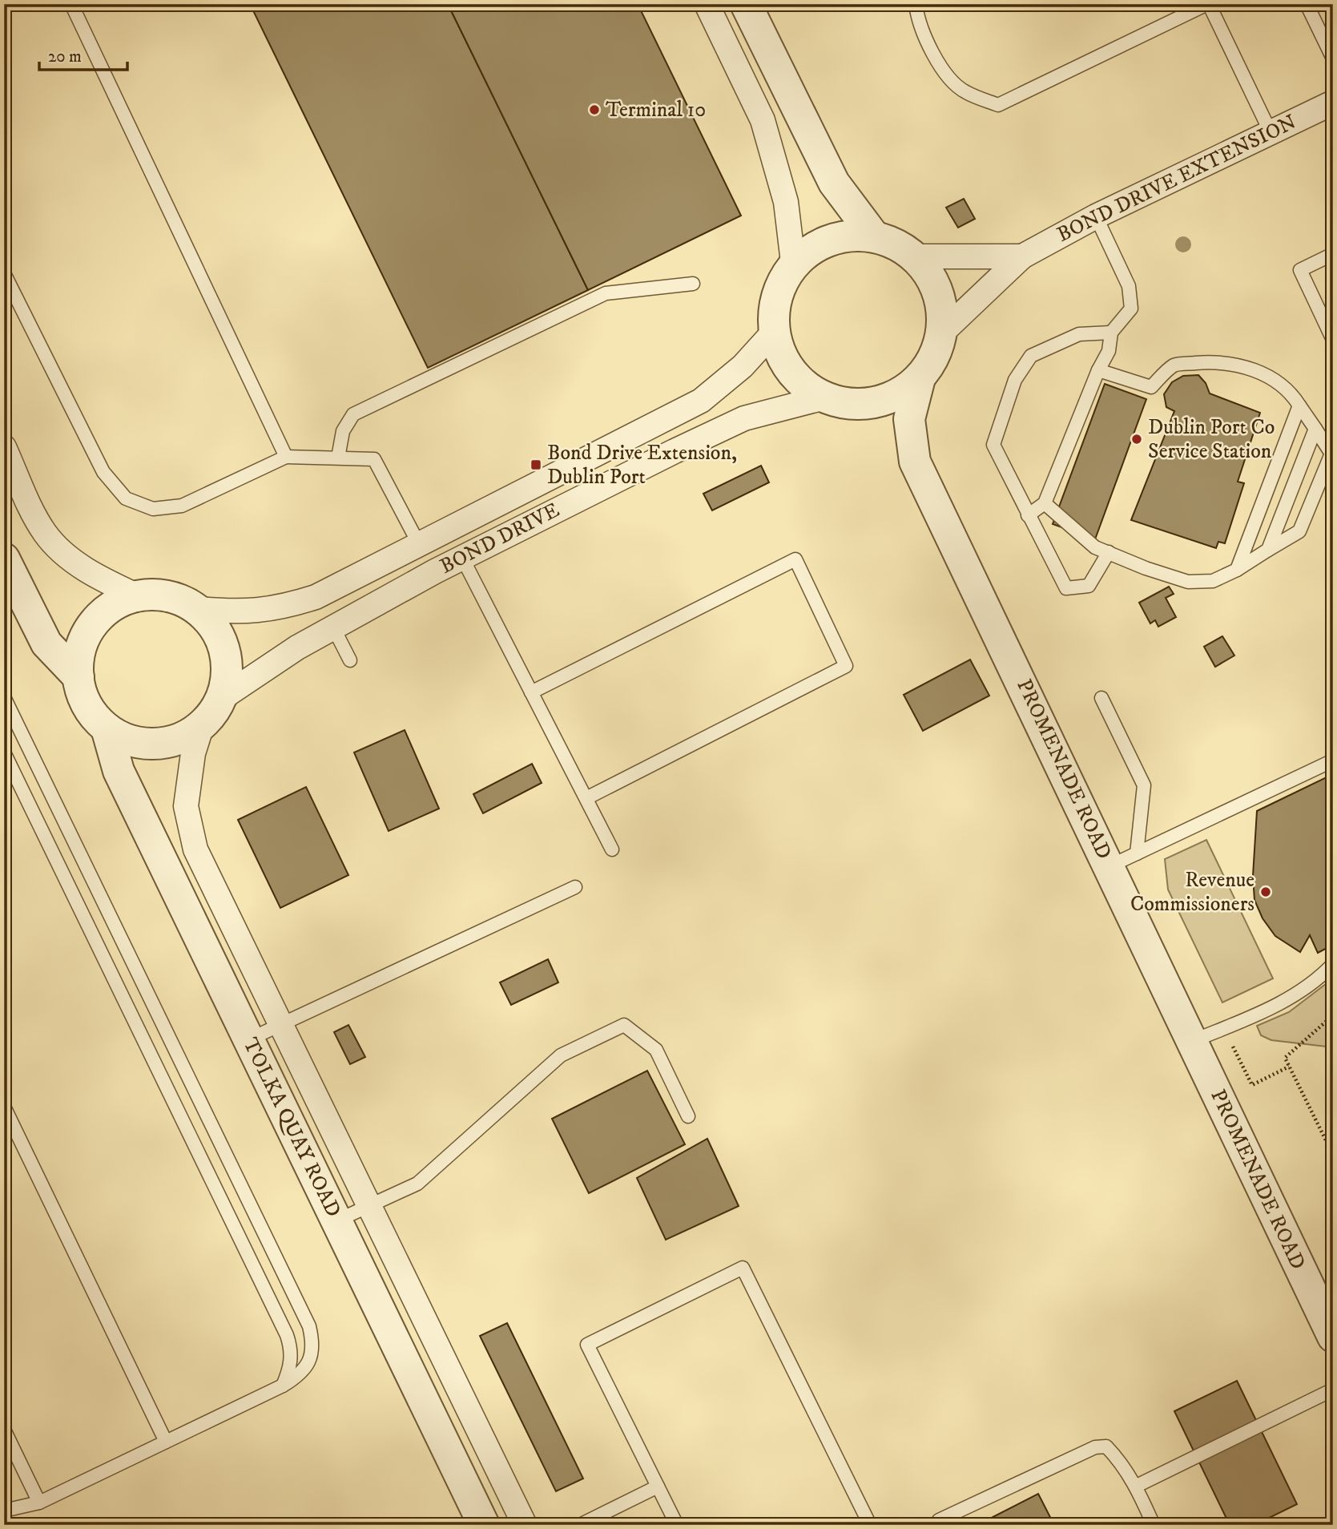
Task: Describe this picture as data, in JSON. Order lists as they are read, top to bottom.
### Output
{
  "streets": {
    "street": [
      "BOND DRIVE EXTENSION",
      "BOND DRIVE",
      "PROMENADE ROAD",
      "TOLKA QUAY ROAD"
    ]
  },
  "crossings": [
    ["BOND DRIVE EXTENSION", "BOND DRIVE"],
    ["BOND DRIVE EXTENSION", "PROMENADE ROAD"],
    ["BOND DRIVE", "PROMENADE ROAD"],
    ["BOND DRIVE", "TOLKA QUAY ROAD"]
  ],
  "places": {
    "other": ["Terminal 10", "Dublin Port Co Service Station", "Revenue Commissioners"],
    "transit": ["Bond Drive Extension, Dublin Port"]
  },
  "scale_bar": "20 m"
}
